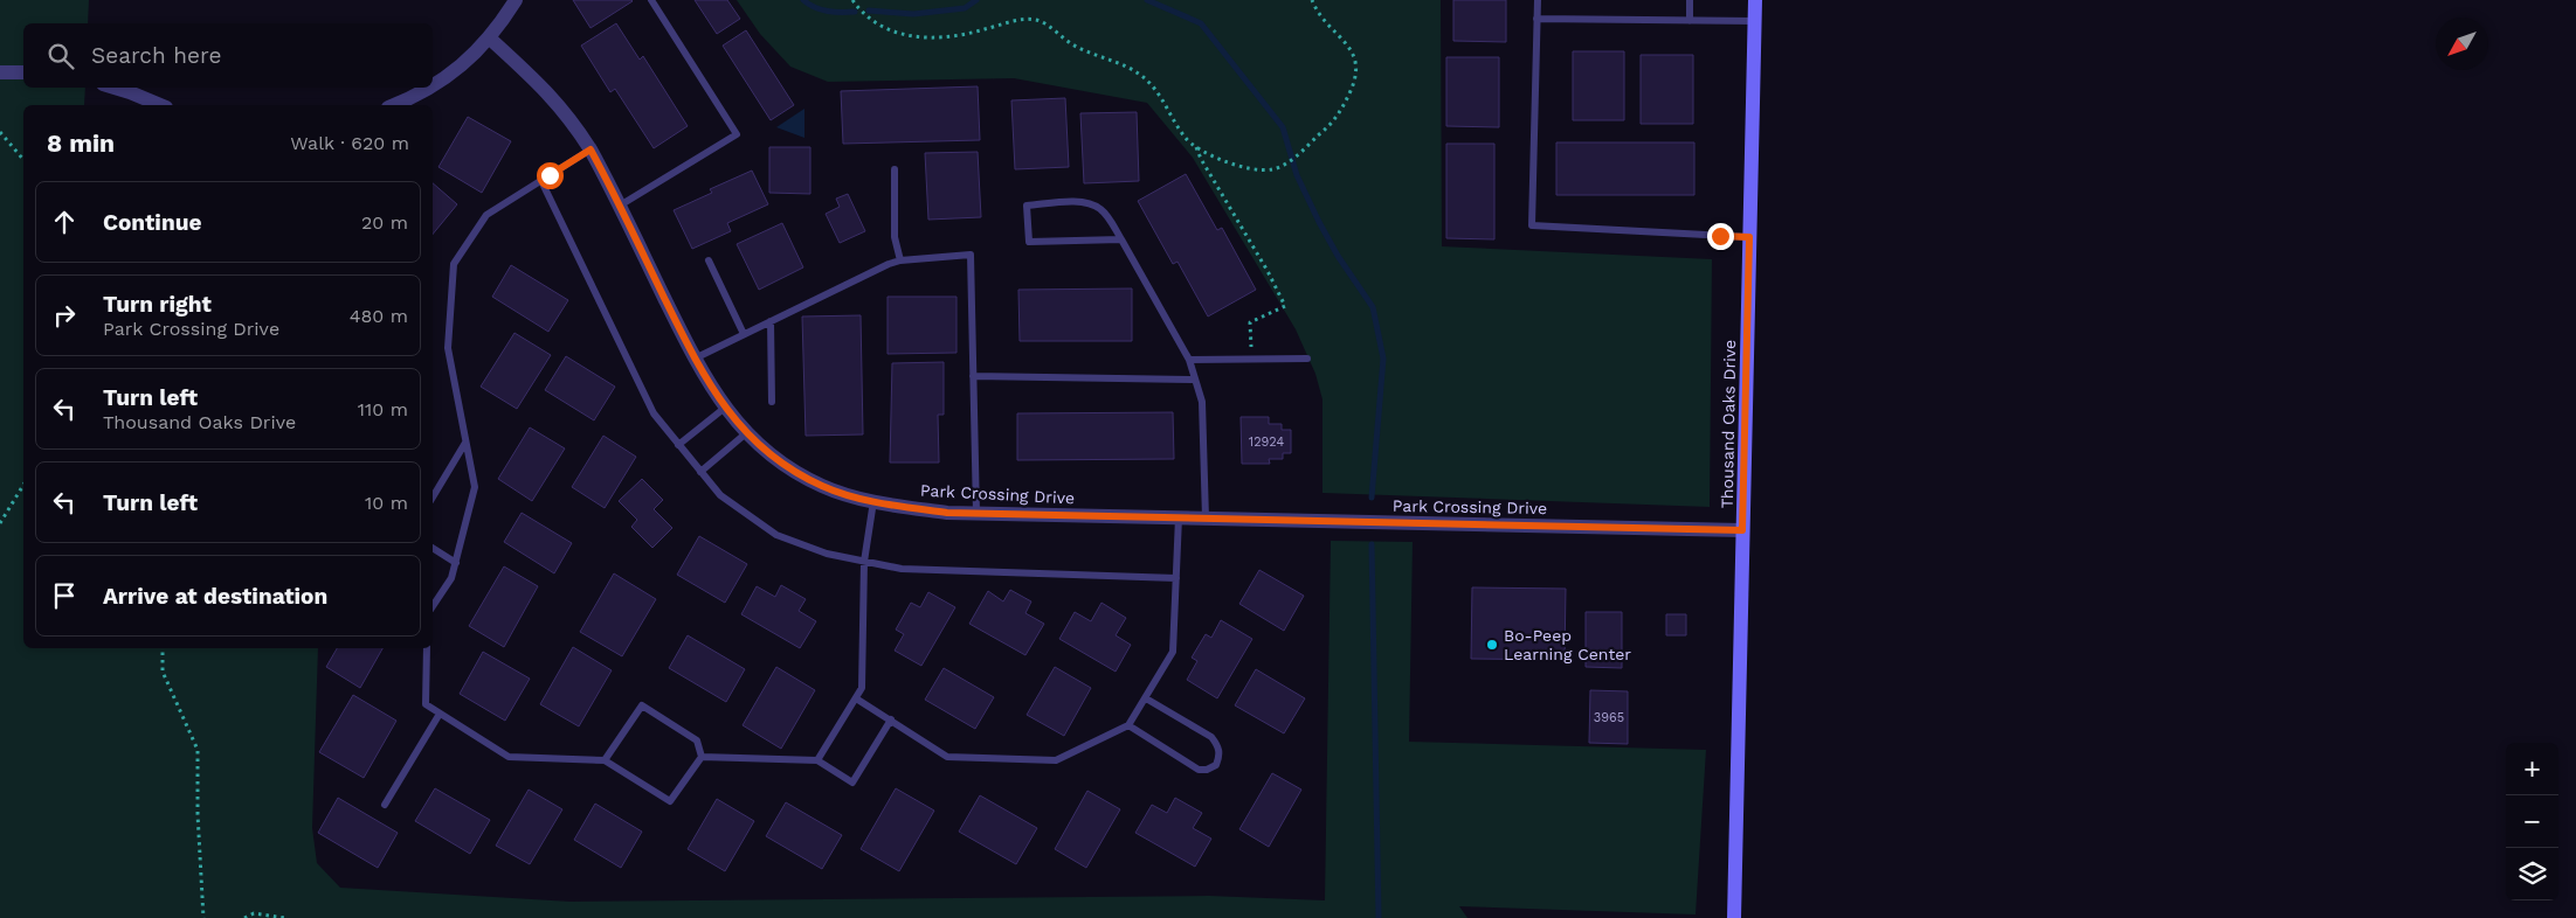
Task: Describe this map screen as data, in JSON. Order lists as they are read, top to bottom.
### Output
{
  "streets": {
    "main road": ["Thousand Oaks Drive"],
    "street": ["Park Crossing Drive"]
  },
  "crossings": [
    ["Thousand Oaks Drive", "Park Crossing Drive"]
  ],
  "places": ["Bo-Peep Learning Center"],
  "house_numbers": ["12924", "3965"],
  "north": "bottom left",
  "page": {
    "search": "Search here",
    "heading": ["8 min", "Walk · 620 m"],
    "list": [
      ["Continue", "20 m"],
      ["Turn right", "Park Crossing Drive", "480 m"],
      ["Turn left", "Thousand Oaks Drive", "110 m"],
      ["Turn left", "10 m"],
      "Arrive at destination"
    ],
    "map_buttons": ["+", "−"]
  }
}
